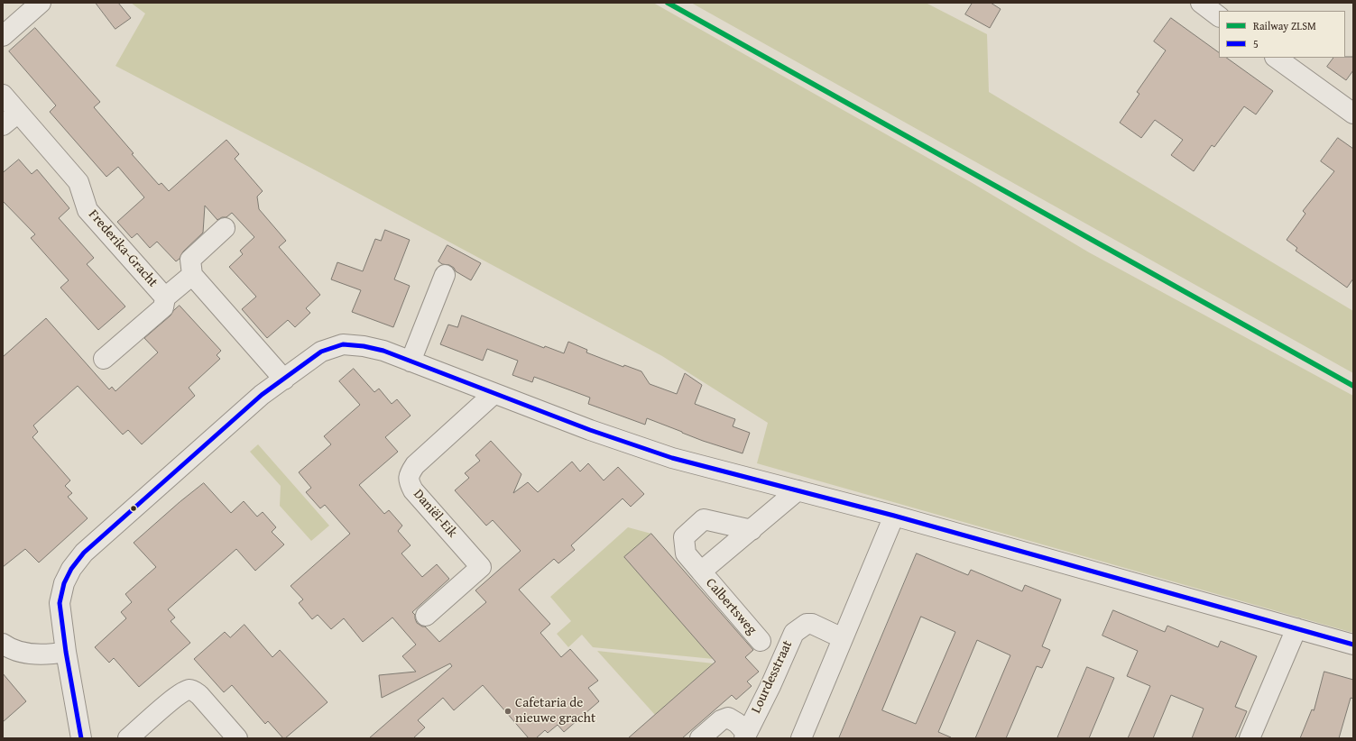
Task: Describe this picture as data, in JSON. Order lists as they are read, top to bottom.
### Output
{
  "streets": {
    "street": [
      "Frederika-Gracht",
      "Daniël-Eik",
      "Calbertsweg",
      "Lourdesstraat"
    ]
  },
  "places": ["Cafetaria de nieuwe gracht"],
  "lines": ["rail line ZLSM", "transit line 5"],
  "legend": ["Railway ZLSM", "5"]
}
